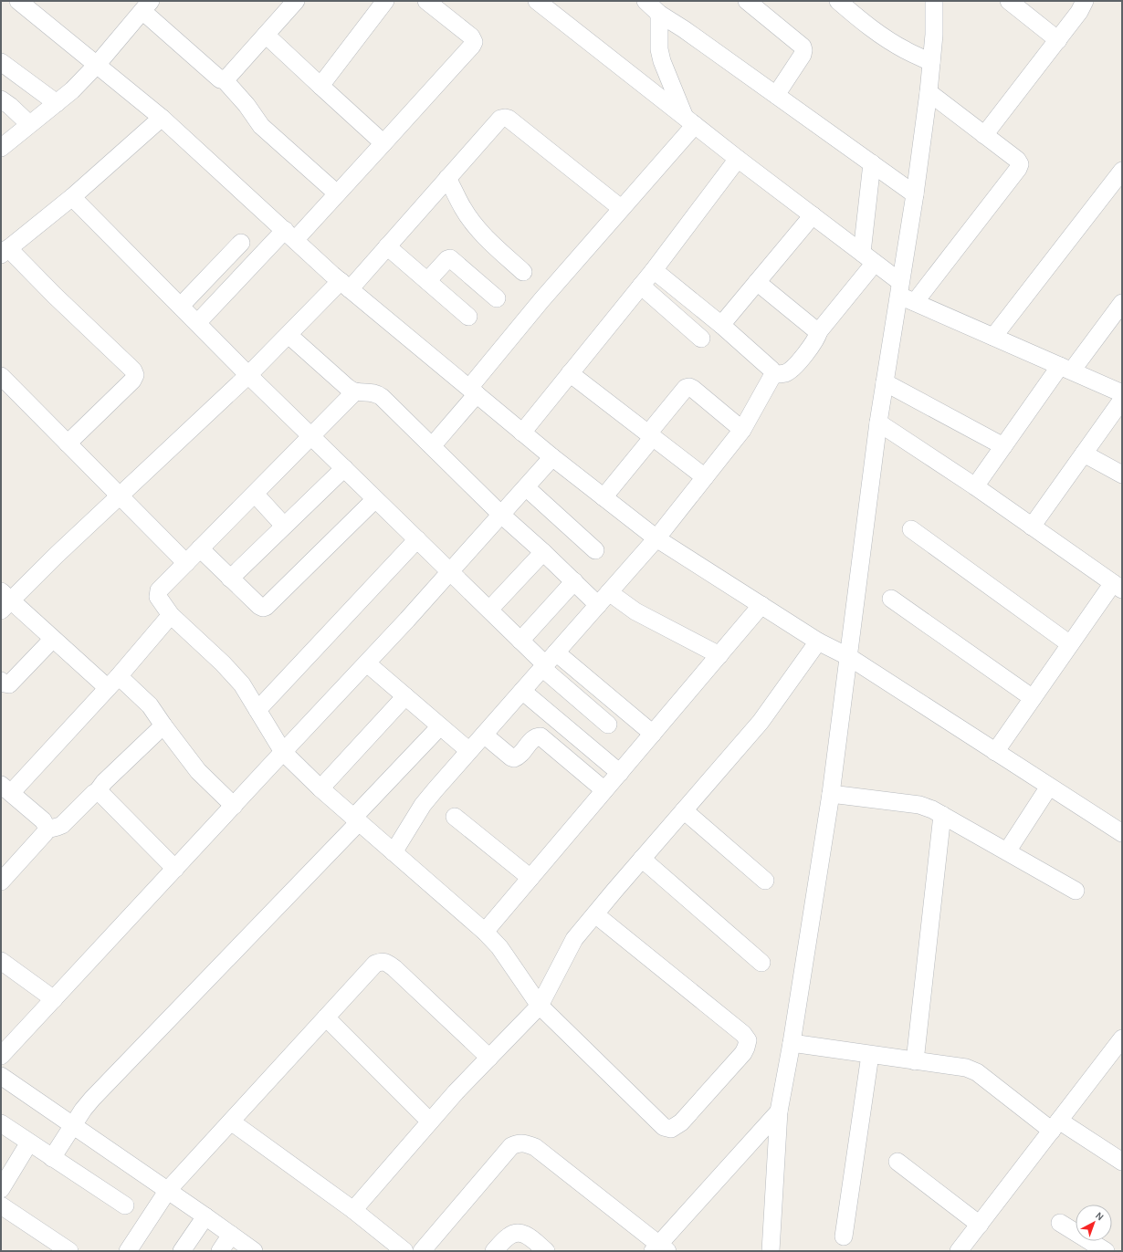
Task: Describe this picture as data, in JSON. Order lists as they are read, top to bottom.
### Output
{
  "north": "top right"
}
